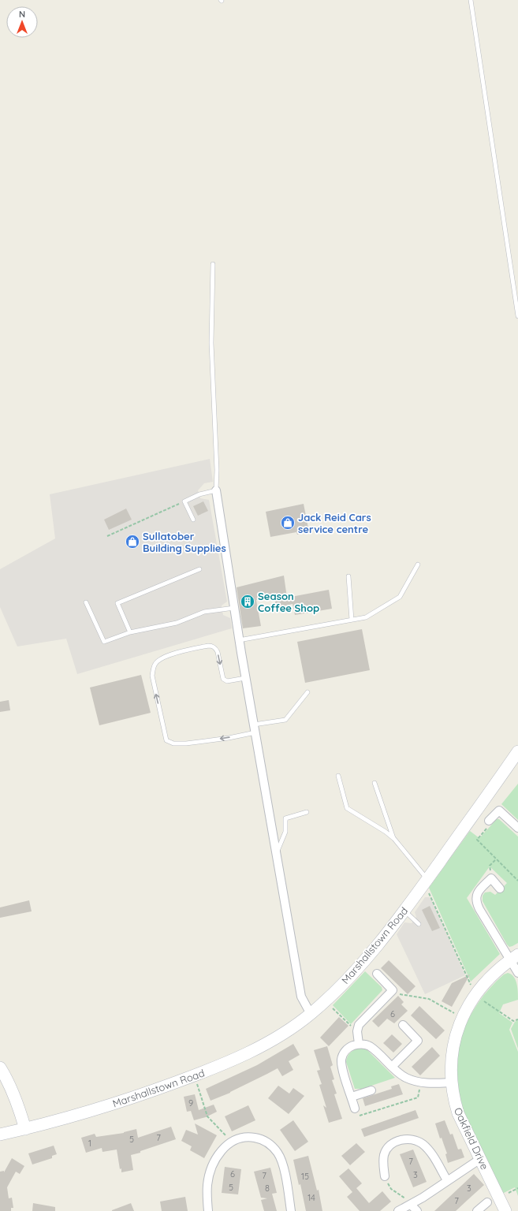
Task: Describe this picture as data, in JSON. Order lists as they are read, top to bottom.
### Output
{
  "streets": {
    "main road": ["Marshallstown Road", "Oakfield Drive"]
  },
  "places": {
    "shop": ["Jack Reid Cars service centre", "Sullatober Building Supplies"],
    "building": ["Season Coffee Shop"]
  },
  "house_numbers": [
    "6",
    "9",
    "7",
    "5",
    "1",
    "7",
    "6",
    "3",
    "7",
    "15",
    "5",
    "8",
    "3",
    "14",
    "7"
  ],
  "north": "top"
}
